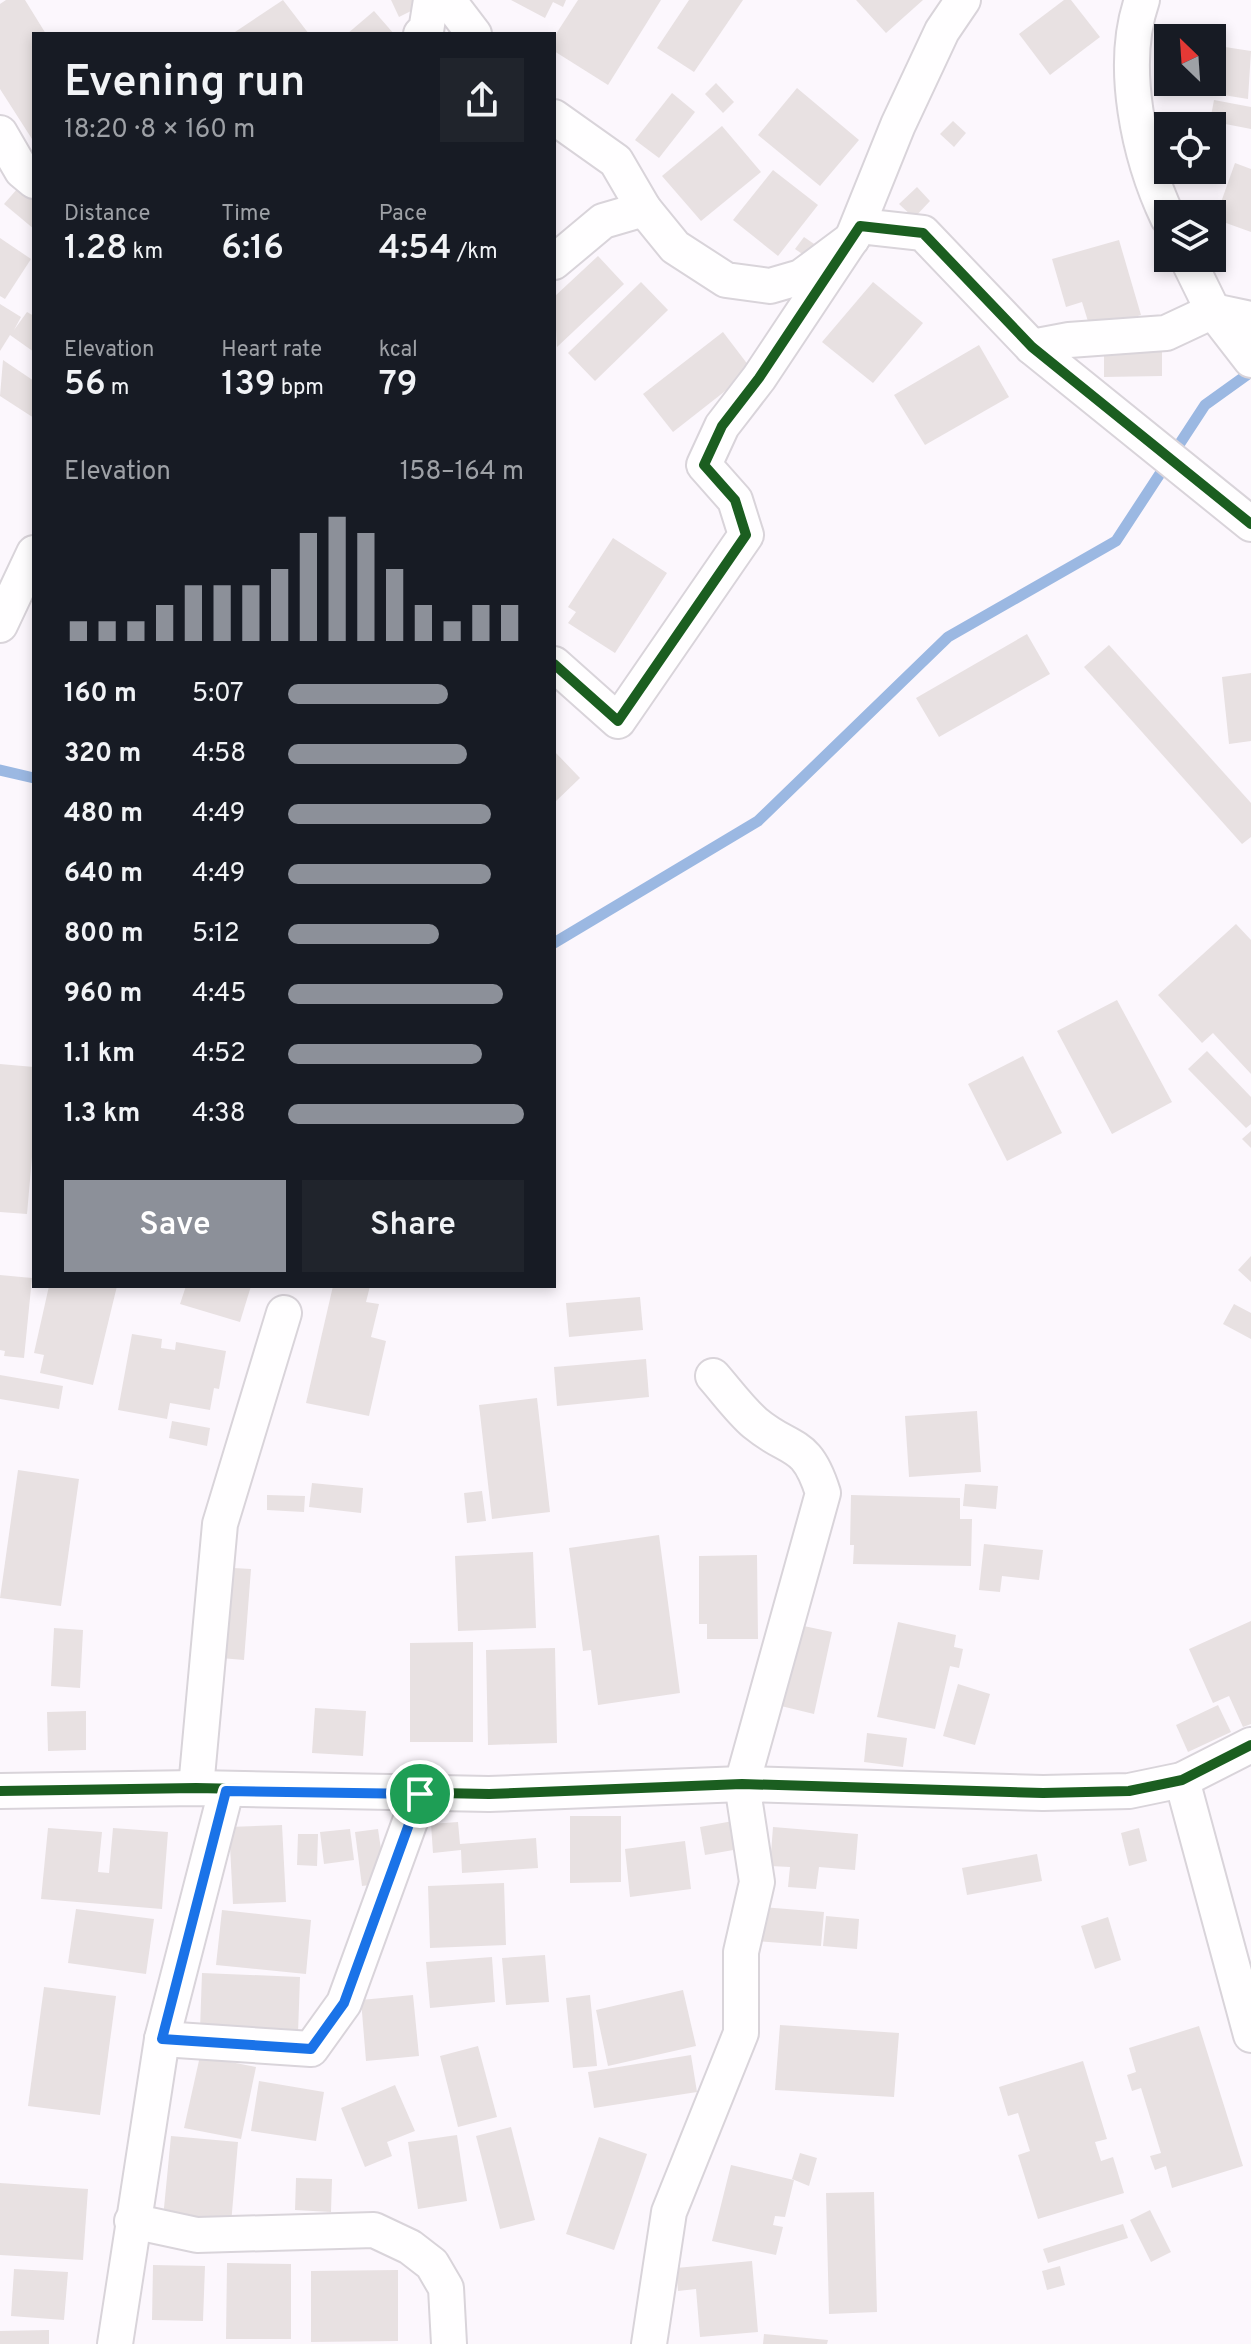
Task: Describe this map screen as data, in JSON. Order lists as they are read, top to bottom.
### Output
{
  "north": "top left",
  "page": {
    "heading": ["Evening run", "18:20 · 8 × 160 m"],
    "stats": [
      ["Distance", "1.28 km"],
      ["Time", "6:16"],
      ["Pace", "4:54 /km"],
      ["Elevation", "56 m"],
      ["Heart rate", "139 bpm"],
      ["kcal", "79"]
    ],
    "chart": ["Elevation", "158–164 m"],
    "list": [
      {
        "name": "160 m",
        "note": "5:07"
      },
      {
        "name": "320 m",
        "note": "4:58"
      },
      {
        "name": "480 m",
        "note": "4:49"
      },
      {
        "name": "640 m",
        "note": "4:49"
      },
      {
        "name": "800 m",
        "note": "5:12"
      },
      {
        "name": "960 m",
        "note": "4:45"
      },
      {
        "name": "1.1 km",
        "note": "4:52"
      },
      {
        "name": "1.3 km",
        "note": "4:38"
      }
    ],
    "buttons": ["Save", "Share"]
  }
}
